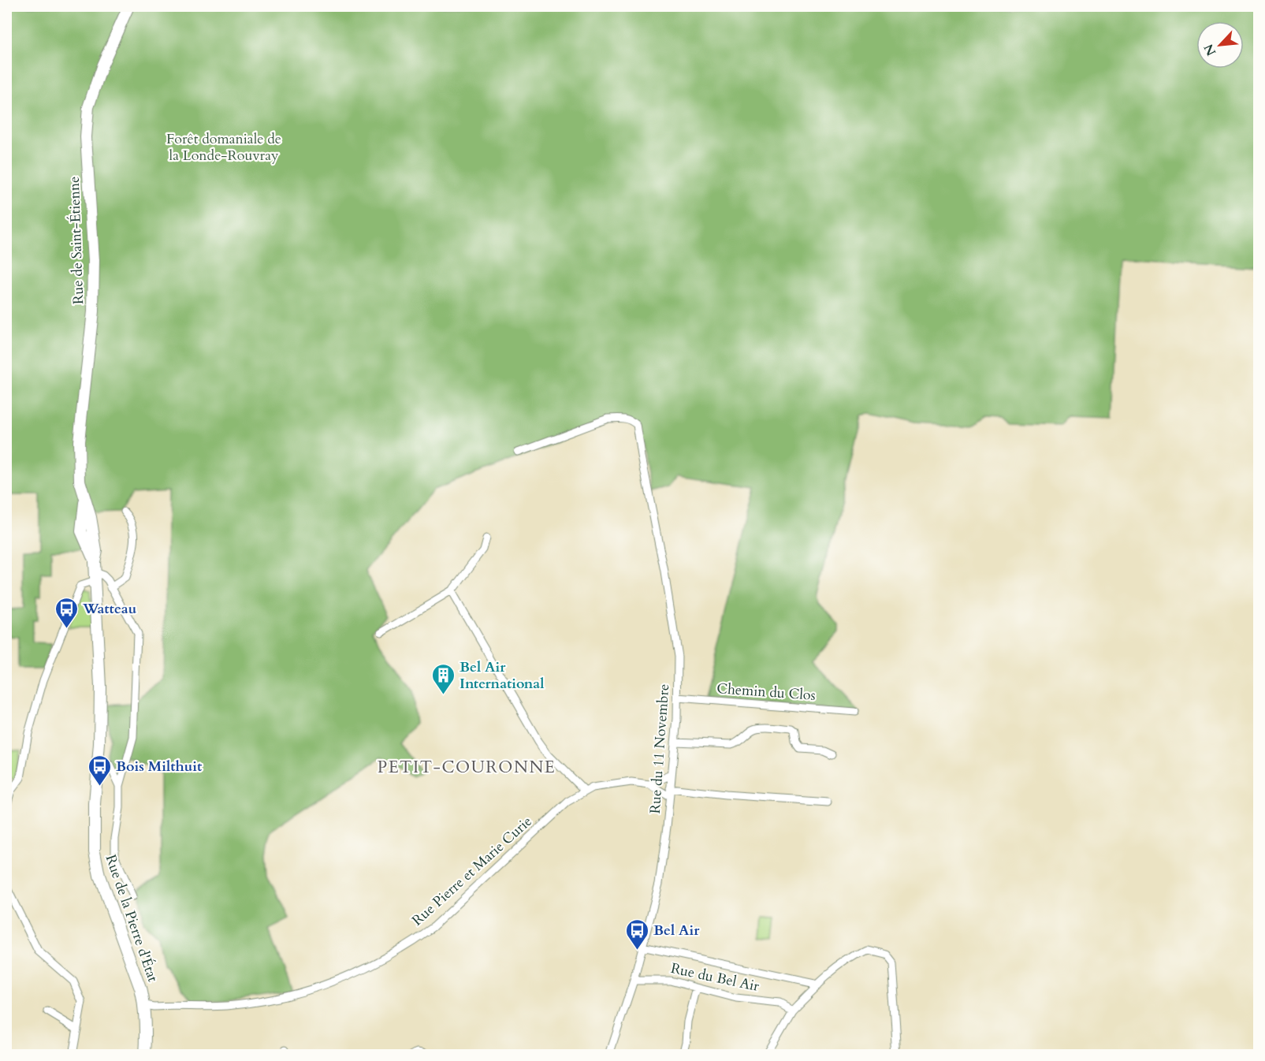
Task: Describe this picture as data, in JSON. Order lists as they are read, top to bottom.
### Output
{
  "streets": {
    "street": [
      "Rue de Saint-Étienne",
      "Chemin du Clos",
      "Rue du 11 Novembre",
      "Rue Pierre et Marie Curie",
      "Rue de la Pierre d'État",
      "Rue du Bel Air"
    ]
  },
  "crossings": [
    ["Rue de Saint-Étienne", "Rue de la Pierre d'État"],
    ["Chemin du Clos", "Rue du 11 Novembre"],
    ["Rue du 11 Novembre", "Rue Pierre et Marie Curie"],
    ["Rue du 11 Novembre", "Rue du Bel Air"],
    ["Rue Pierre et Marie Curie", "Rue de la Pierre d'État"]
  ],
  "districts": ["PETIT-COURONNE"],
  "parks": ["Forêt domaniale de la Londe-Rouvray"],
  "places": {
    "bus stop": ["Watteau", "Bois Milthuit", "Bel Air"],
    "building": ["Bel Air International"]
  },
  "north": "bottom left"
}
